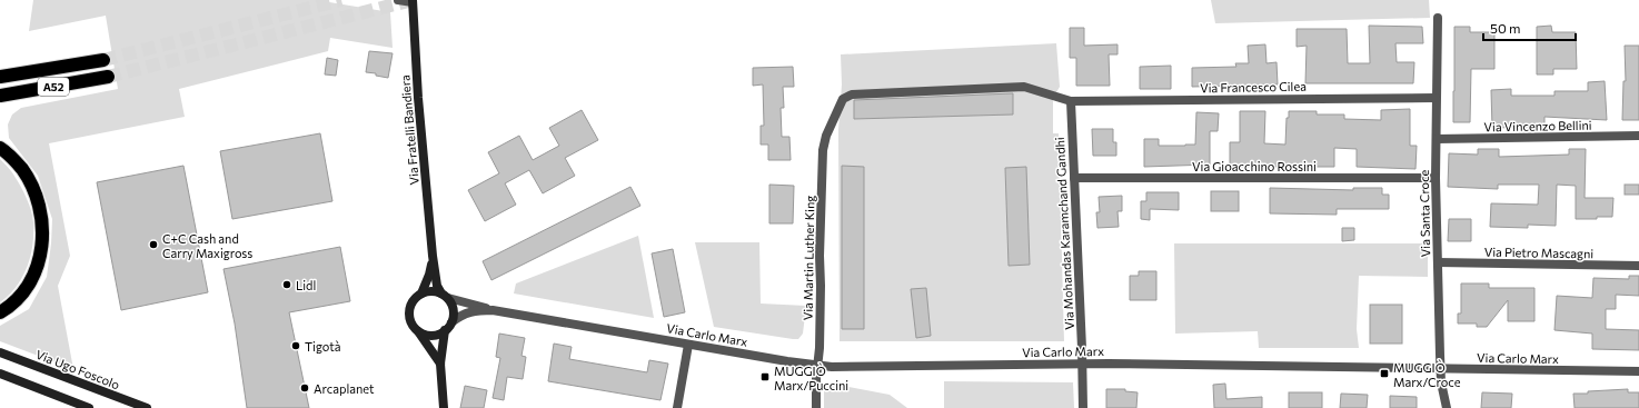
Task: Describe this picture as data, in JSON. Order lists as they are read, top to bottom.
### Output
{
  "streets": {
    "highway": ["A52"],
    "street": [
      "Via Francesco Cilea",
      "Via Vincenzo Bellini",
      "Via Fratelli Bandiera",
      "Via Gioacchino Rossini",
      "Via Santa Croce",
      "Via Mohandas Karamchand Gandhi",
      "Via Pietro Mascagni",
      "Via Martin Luther King",
      "Via Carlo Marx",
      "Via Ugo Foscolo"
    ]
  },
  "crossings": [
    ["Via Francesco Cilea", "Via Santa Croce"],
    ["Via Francesco Cilea", "Via Mohandas Karamchand Gandhi"],
    ["Via Francesco Cilea", "Via Martin Luther King"],
    ["Via Vincenzo Bellini", "Via Santa Croce"],
    ["Via Fratelli Bandiera", "Via Carlo Marx"],
    ["Via Gioacchino Rossini", "Via Santa Croce"],
    ["Via Gioacchino Rossini", "Via Mohandas Karamchand Gandhi"],
    ["Via Santa Croce", "Via Pietro Mascagni"],
    ["Via Santa Croce", "Via Carlo Marx"],
    ["Via Mohandas Karamchand Gandhi", "Via Carlo Marx"],
    ["Via Martin Luther King", "Via Carlo Marx"]
  ],
  "places": {
    "other": [
      "C+C Cash and Carry Maxigross",
      "Lidl",
      "Tigotà",
      "Arcaplanet"
    ],
    "transit": ["MUGGIÒ Marx/Croce", "MUGGIÒ Marx/Puccini"]
  },
  "scale_bar": "50 m"
}
